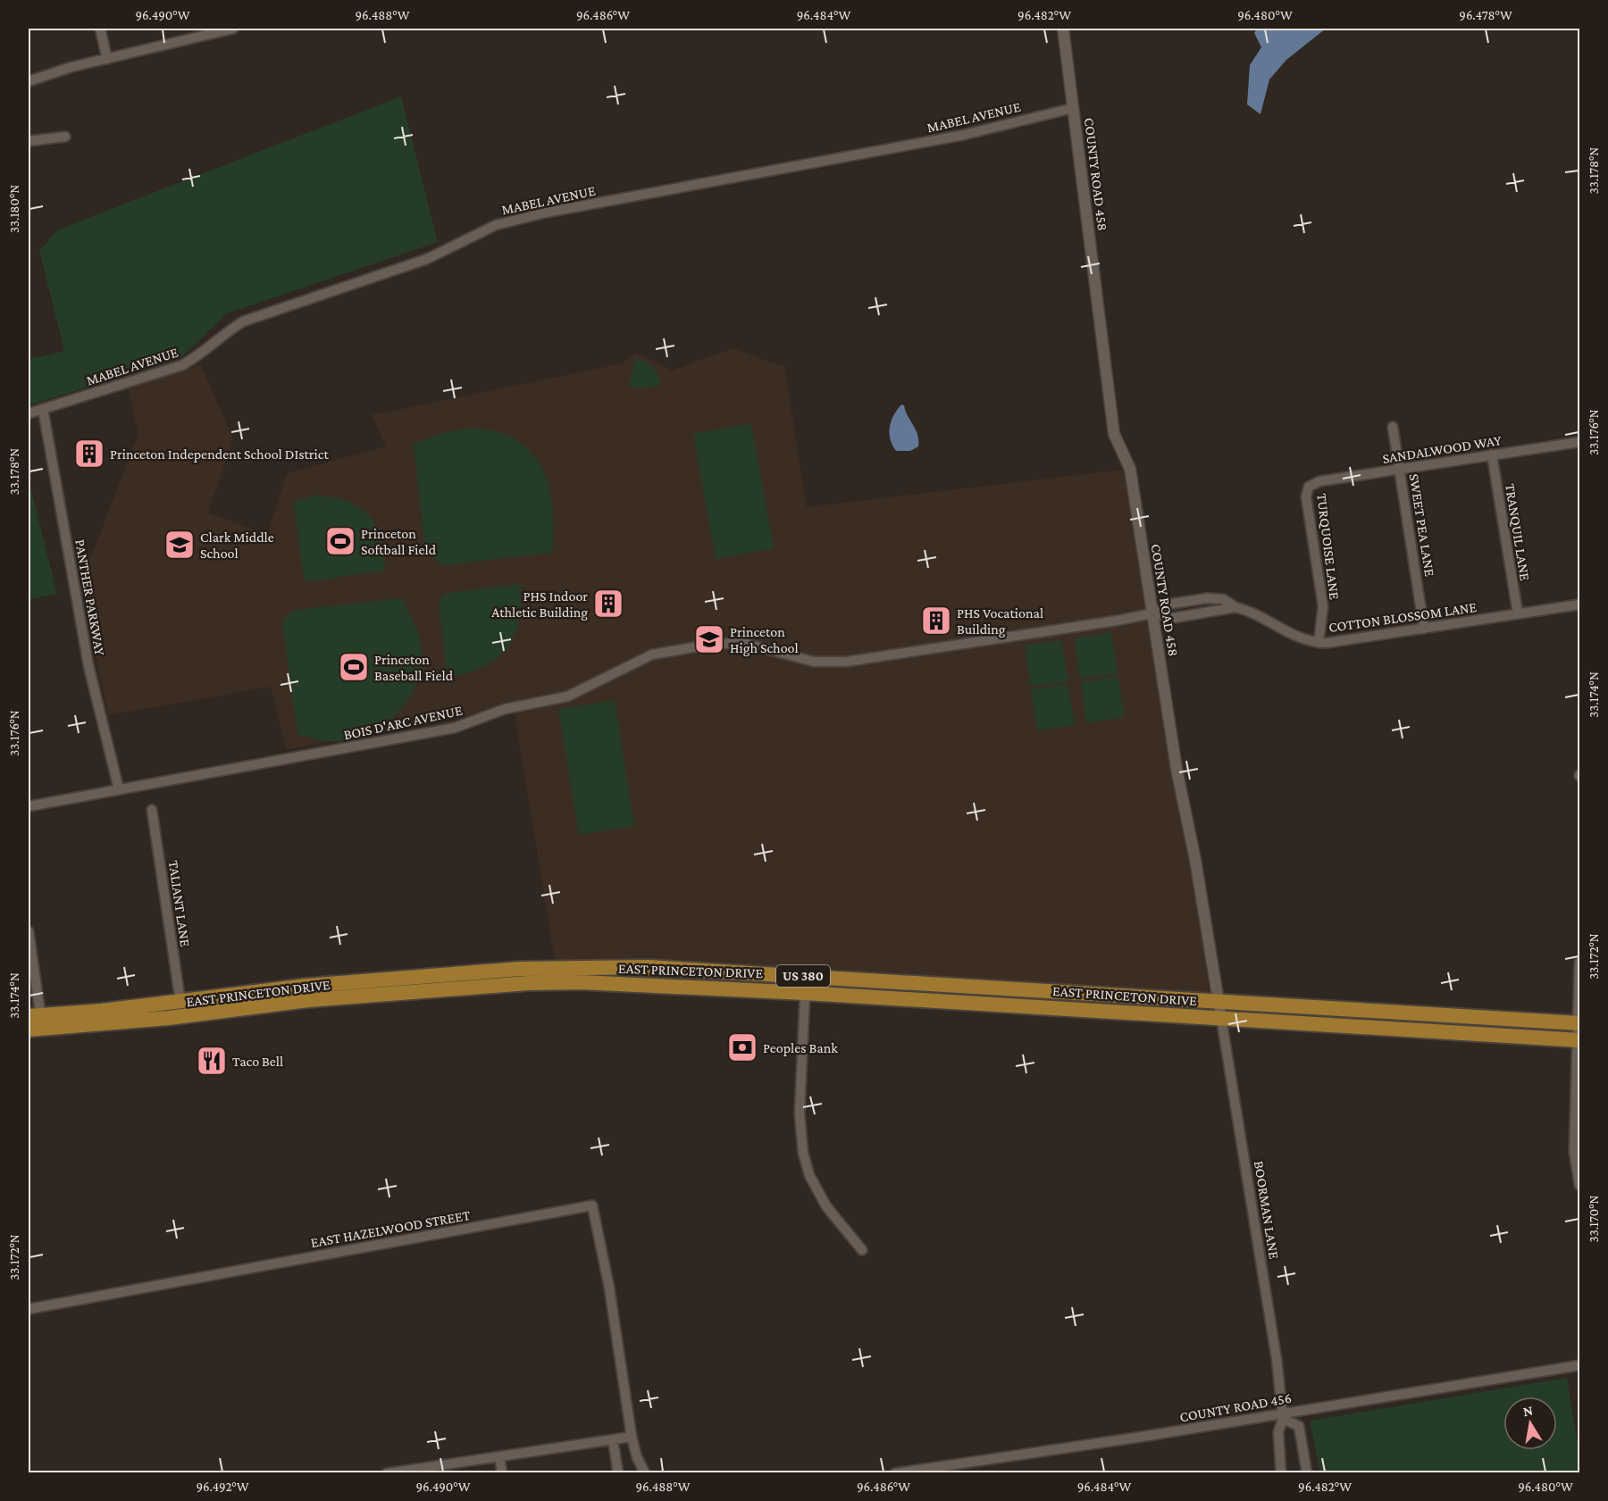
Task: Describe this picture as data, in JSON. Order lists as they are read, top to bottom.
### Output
{
  "streets": {
    "highway": ["EAST PRINCETON DRIVE", "US 380"],
    "street": [
      "MABEL AVENUE",
      "COUNTY ROAD 458",
      "SANDALWOOD WAY",
      "SWEET PEA LANE",
      "TRANQUIL LANE",
      "TURQUOISE LANE",
      "PANTHER PARKWAY",
      "COTTON BLOSSOM LANE",
      "BOIS D'ARC AVENUE",
      "TALIANT LANE",
      "BOORMAN LANE",
      "EAST HAZELWOOD STREET",
      "COUNTY ROAD 456"
    ]
  },
  "crossings": [
    ["MABEL AVENUE", "COUNTY ROAD 458"],
    ["MABEL AVENUE", "PANTHER PARKWAY"],
    ["COUNTY ROAD 458", "COTTON BLOSSOM LANE"],
    ["COUNTY ROAD 458", "BOIS D'ARC AVENUE"],
    ["COUNTY ROAD 458", "EAST PRINCETON DRIVE"],
    ["COUNTY ROAD 458", "BOORMAN LANE"],
    ["SANDALWOOD WAY", "SWEET PEA LANE"],
    ["SANDALWOOD WAY", "TRANQUIL LANE"],
    ["SANDALWOOD WAY", "TURQUOISE LANE"],
    ["SWEET PEA LANE", "COTTON BLOSSOM LANE"],
    ["TRANQUIL LANE", "COTTON BLOSSOM LANE"],
    ["TURQUOISE LANE", "COTTON BLOSSOM LANE"],
    ["PANTHER PARKWAY", "BOIS D'ARC AVENUE"],
    ["COTTON BLOSSOM LANE", "BOIS D'ARC AVENUE"],
    ["TALIANT LANE", "EAST PRINCETON DRIVE"],
    ["EAST PRINCETON DRIVE", "BOORMAN LANE"],
    ["BOORMAN LANE", "COUNTY ROAD 456"]
  ],
  "places": {
    "building": ["Princeton Independent School DIstrict", "PHS Indoor Athletic Building", "PHS Vocational Building"],
    "sports": ["Princeton Softball Field", "Princeton Baseball Field"],
    "school or university": ["Clark Middle School", "Princeton High School"],
    "bank": ["Peoples Bank"],
    "restaurant": ["Taco Bell"]
  },
  "north": "top",
  "coordinates": [
    "96.490°W",
    "96.488°W",
    "96.486°W",
    "96.484°W",
    "96.482°W",
    "96.480°W",
    "96.478°W",
    "33.178°N",
    "33.180°N",
    "33.176°N",
    "33.174°N",
    "33.172°N",
    "33.170°N",
    "96.492°W"
  ]
}
